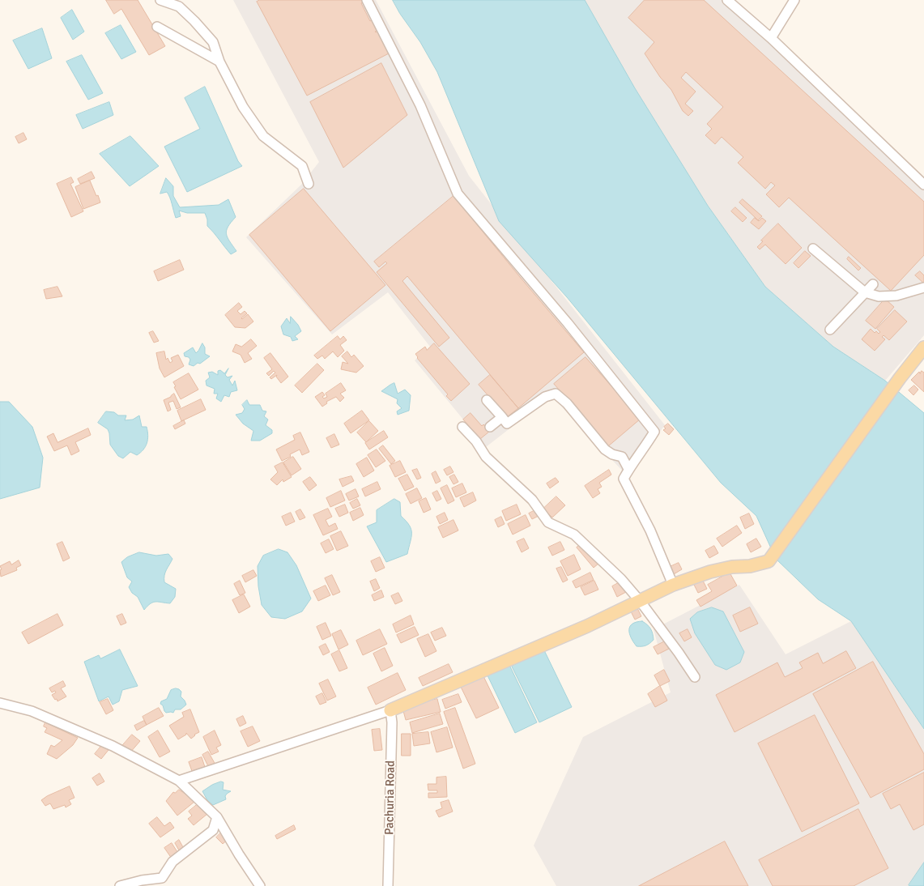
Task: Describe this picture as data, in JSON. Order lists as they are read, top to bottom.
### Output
{
  "streets": {
    "street": ["Pachuria Road"]
  }
}
